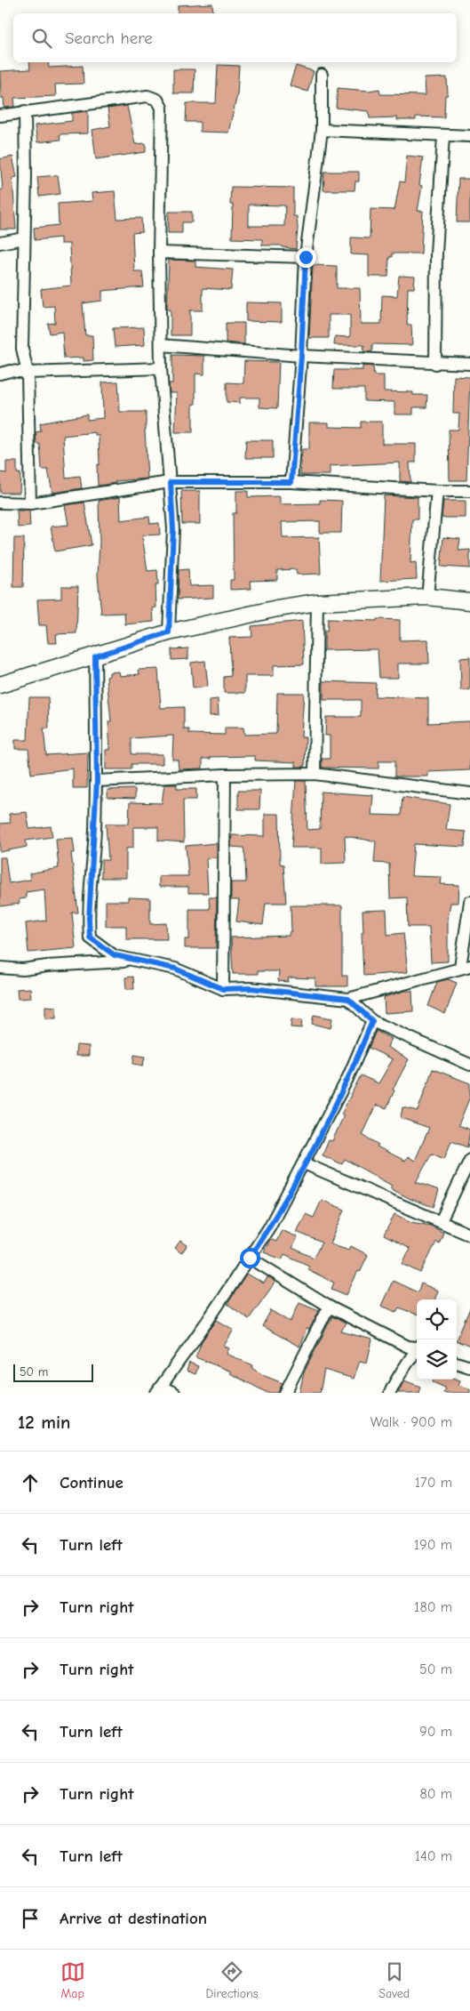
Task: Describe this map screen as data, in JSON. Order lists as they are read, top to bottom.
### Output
{
  "scale_bar": "50 m",
  "page": {
    "search": "Search here",
    "scale": "50 m",
    "heading": ["12 min", "Walk · 900 m"],
    "list": [
      ["Continue", "170 m"],
      ["Turn left", "190 m"],
      ["Turn right", "180 m"],
      ["Turn right", "50 m"],
      ["Turn left", "90 m"],
      ["Turn right", "80 m"],
      ["Turn left", "140 m"],
      "Arrive at destination"
    ],
    "nav": ["Map", "Directions", "Saved"]
  }
}
